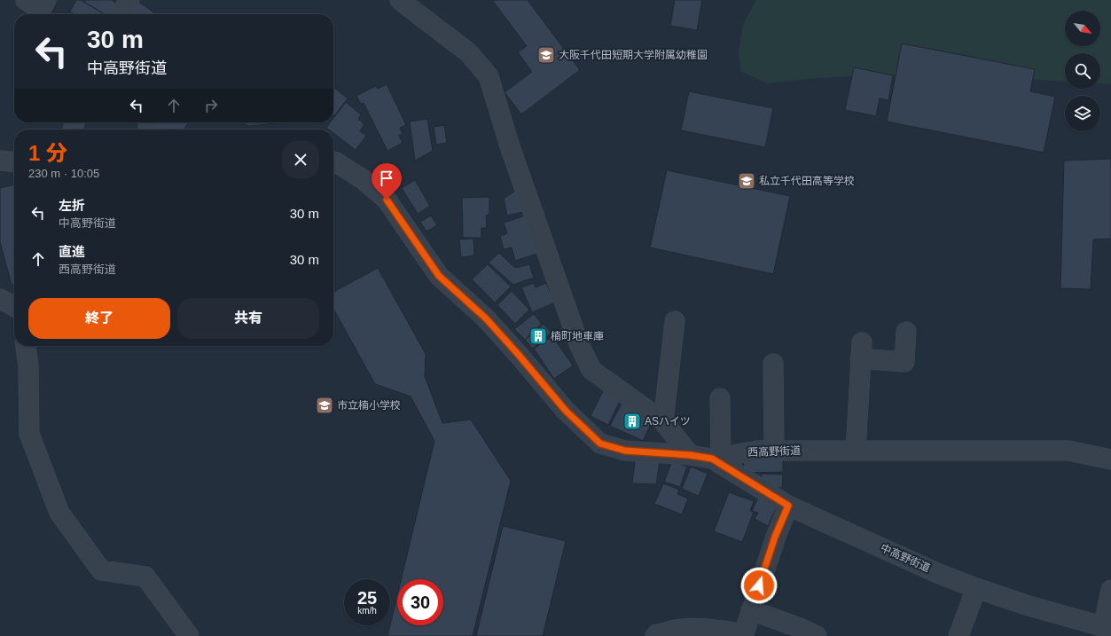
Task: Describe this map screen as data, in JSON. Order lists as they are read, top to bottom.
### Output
{
  "streets": {
    "street": ["西高野街道", "中高野街道"]
  },
  "crossings": [
    ["西高野街道", "中高野街道"]
  ],
  "places": {
    "school or university": ["大阪千代田短期大学附属幼稚園", "私立千代田高等学校", "市立楠小学校"],
    "building": ["楠町地車庫", "ASハイツ"]
  },
  "north": "bottom right",
  "page": {
    "turn": ["30 m", "中高野街道"],
    "heading": ["1 分", "230 m · 10:05"],
    "list": [
      {
        "name": "左折",
        "note": "中高野街道",
        "value": "30 m"
      },
      {
        "name": "直進",
        "note": "西高野街道",
        "value": "30 m"
      }
    ],
    "buttons": ["終了", "共有"],
    "speed": "25 km/h",
    "limit": "30"
  }
}
